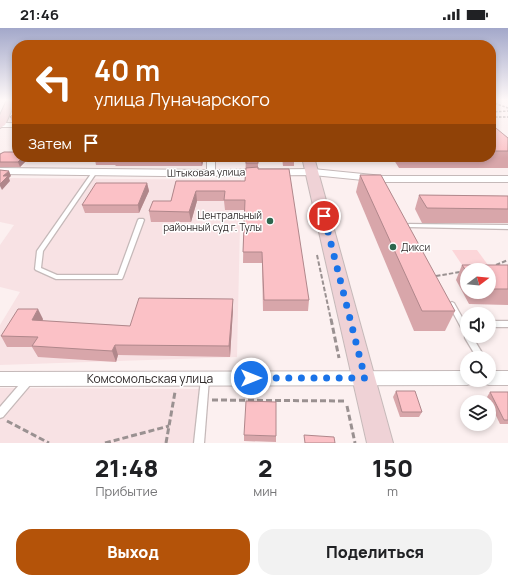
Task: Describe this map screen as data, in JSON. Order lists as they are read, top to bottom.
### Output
{
  "streets": {
    "street": ["Штыковая улица", "Комсомольская улица"]
  },
  "places": ["Центральный районный суд г. Тулы", "Дикси"],
  "north": "right",
  "page": {
    "status": "21:46",
    "turn": ["40 m", "улица Луначарского"],
    "then": "Затем",
    "eta": [
      "21:48",
      "Прибытие",
      "2",
      "мин",
      "150",
      "m"
    ],
    "buttons": ["Выход", "Поделиться"]
  }
}
